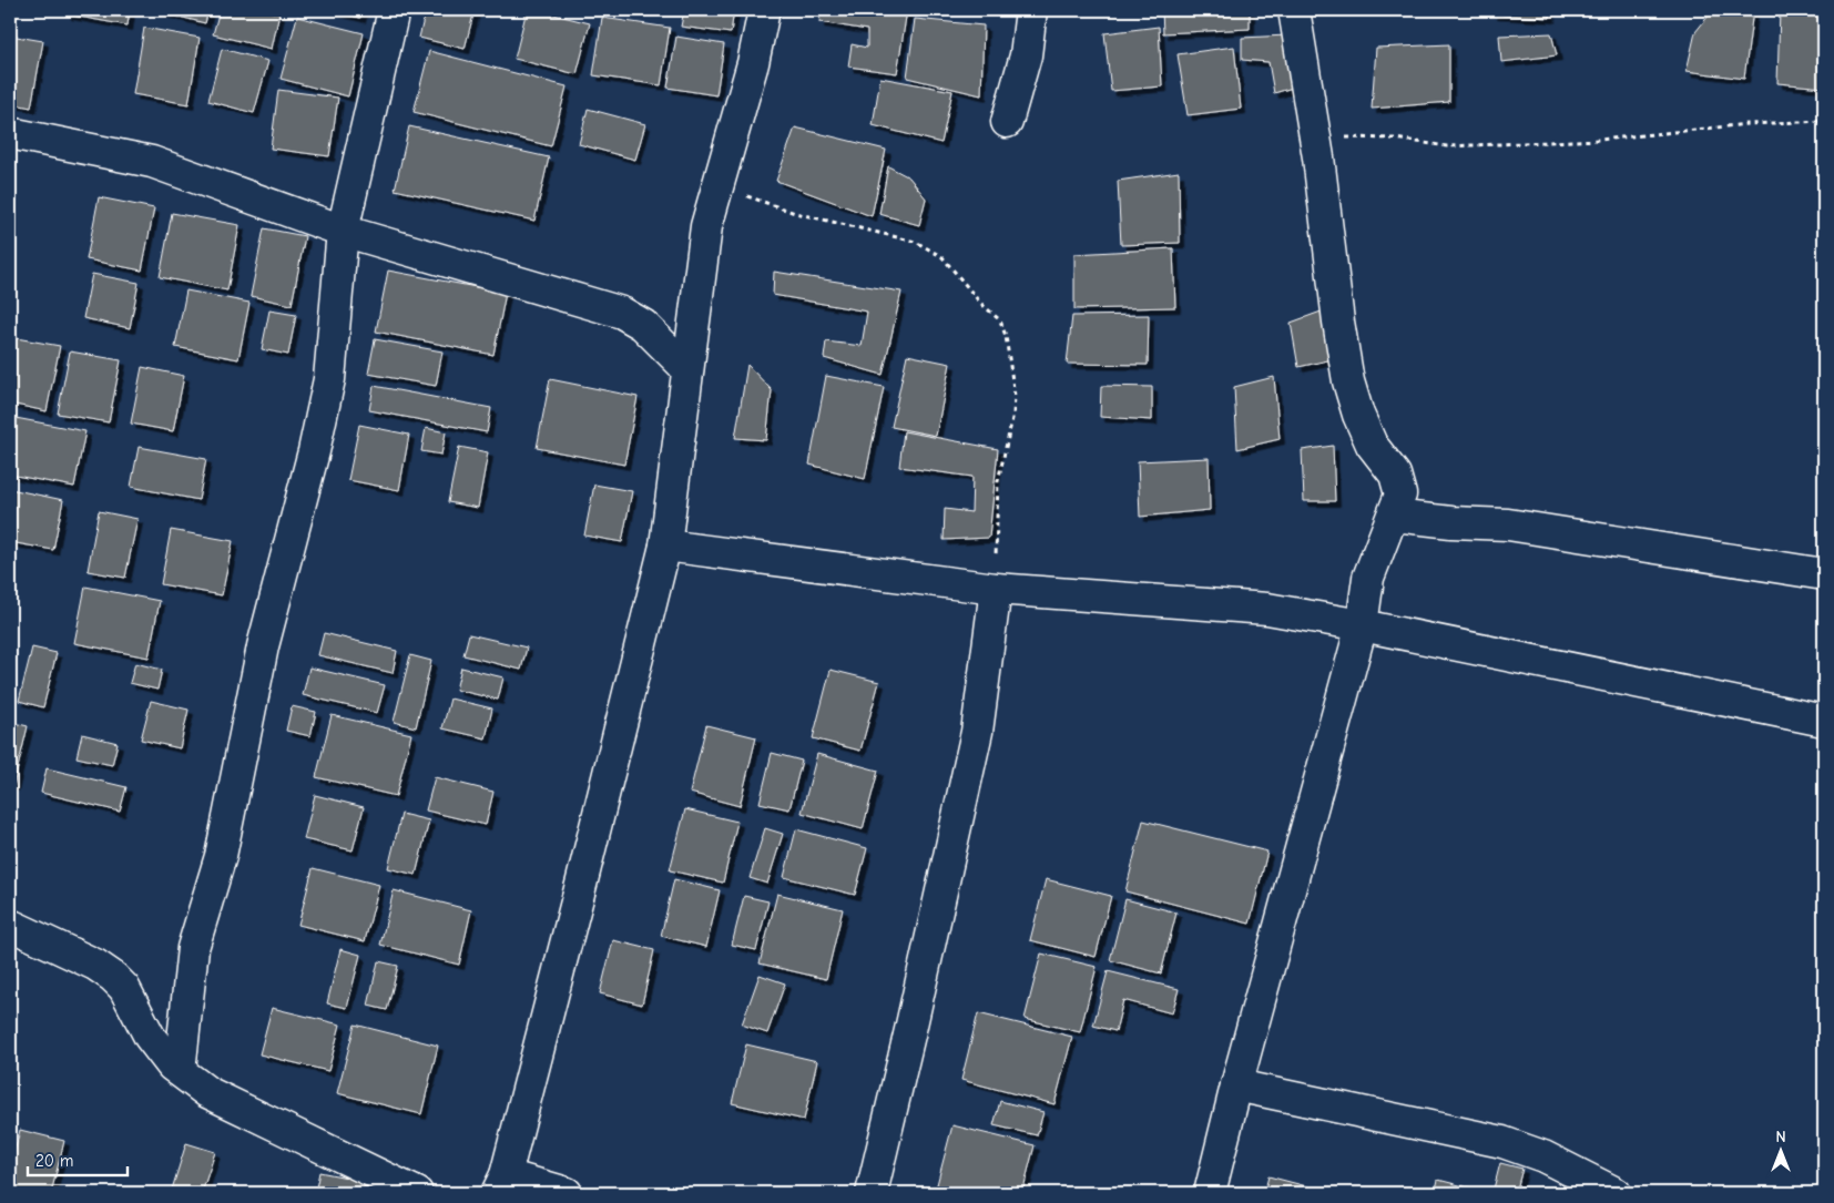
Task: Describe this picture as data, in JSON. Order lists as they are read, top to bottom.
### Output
{
  "scale_bar": "20 m",
  "north": "top"
}
